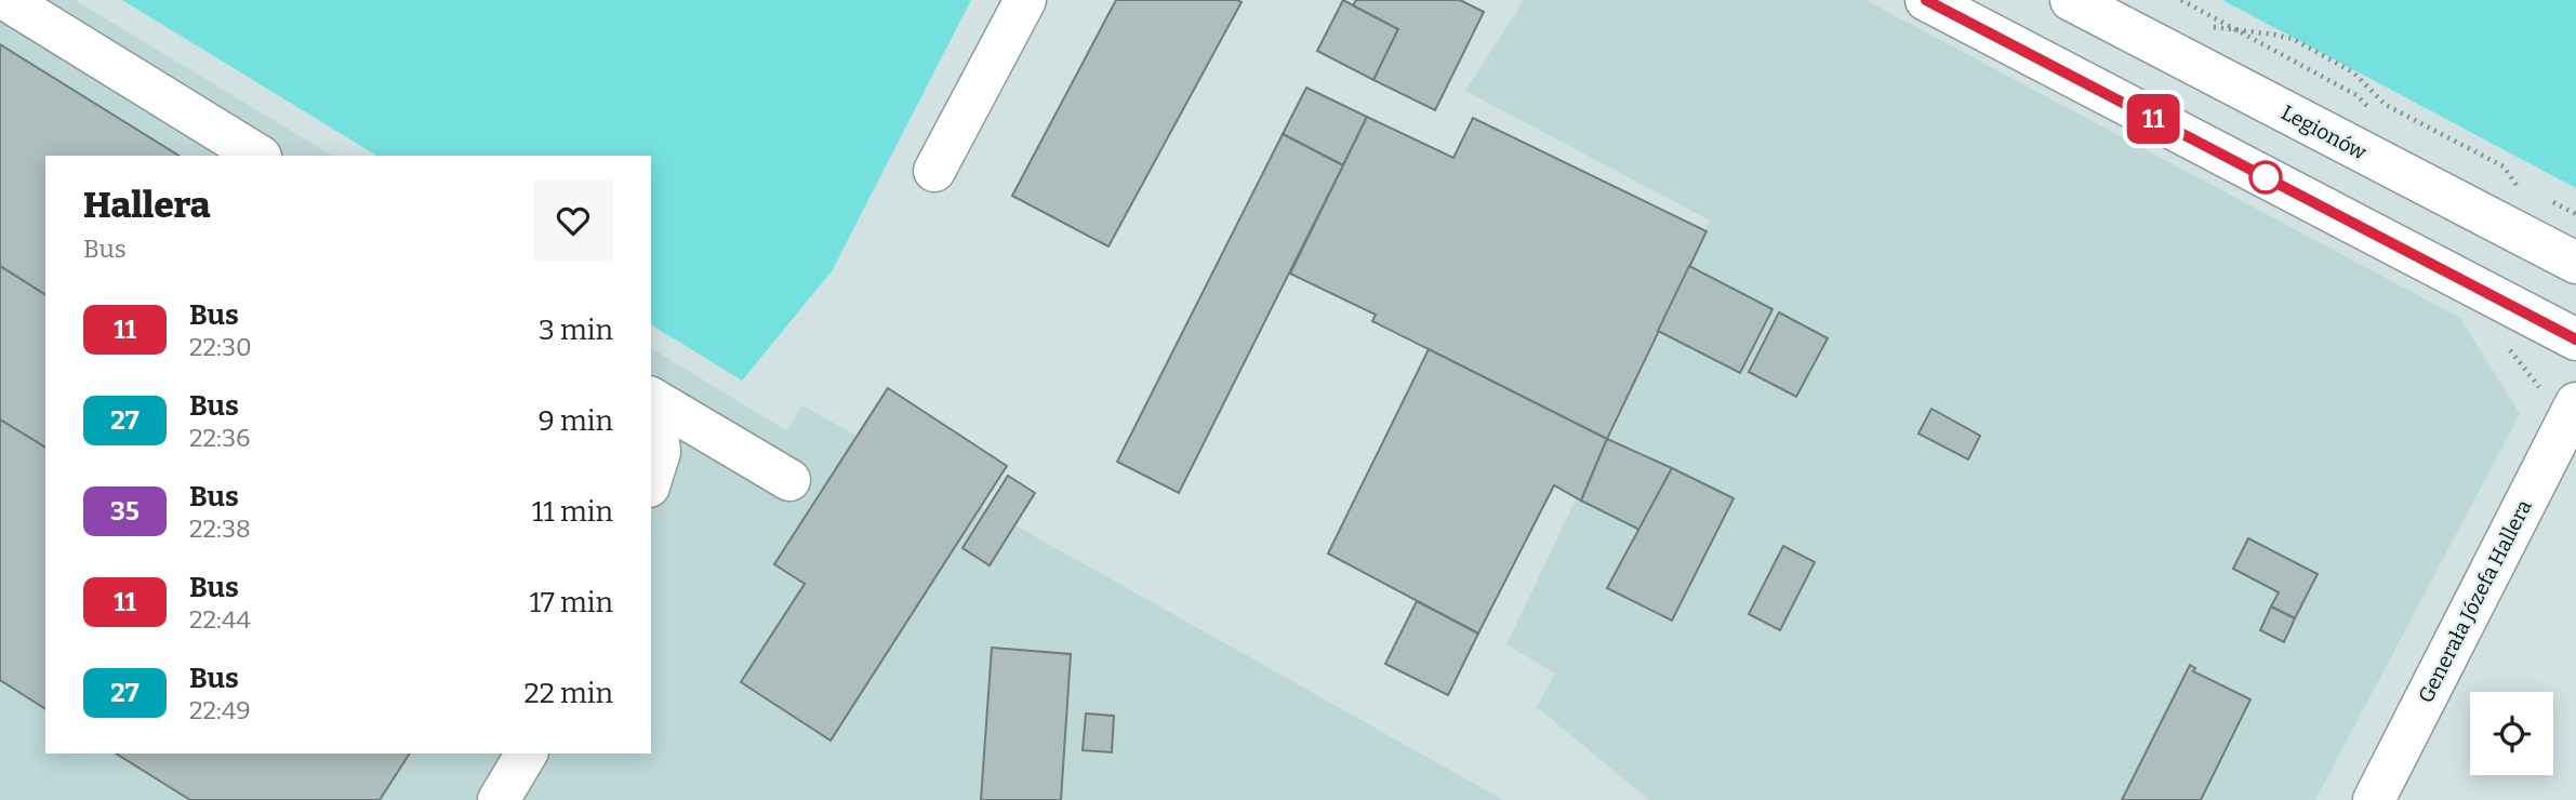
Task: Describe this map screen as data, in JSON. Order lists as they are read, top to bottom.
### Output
{
  "streets": {
    "street": ["Legionów", "Generała Józefa Hallera"]
  },
  "lines": ["bus line 11"],
  "page": {
    "on_map": "11",
    "heading": ["Hallera", "Bus"],
    "list": [
      {
        "mark": "11",
        "name": "Bus",
        "note": "22:30",
        "value": "3 min"
      },
      {
        "mark": "27",
        "name": "Bus",
        "note": "22:36",
        "value": "9 min"
      },
      {
        "mark": "35",
        "name": "Bus",
        "note": "22:38",
        "value": "11 min"
      },
      {
        "mark": "11",
        "name": "Bus",
        "note": "22:44",
        "value": "17 min"
      },
      {
        "mark": "27",
        "name": "Bus",
        "note": "22:49",
        "value": "22 min"
      }
    ]
  }
}
